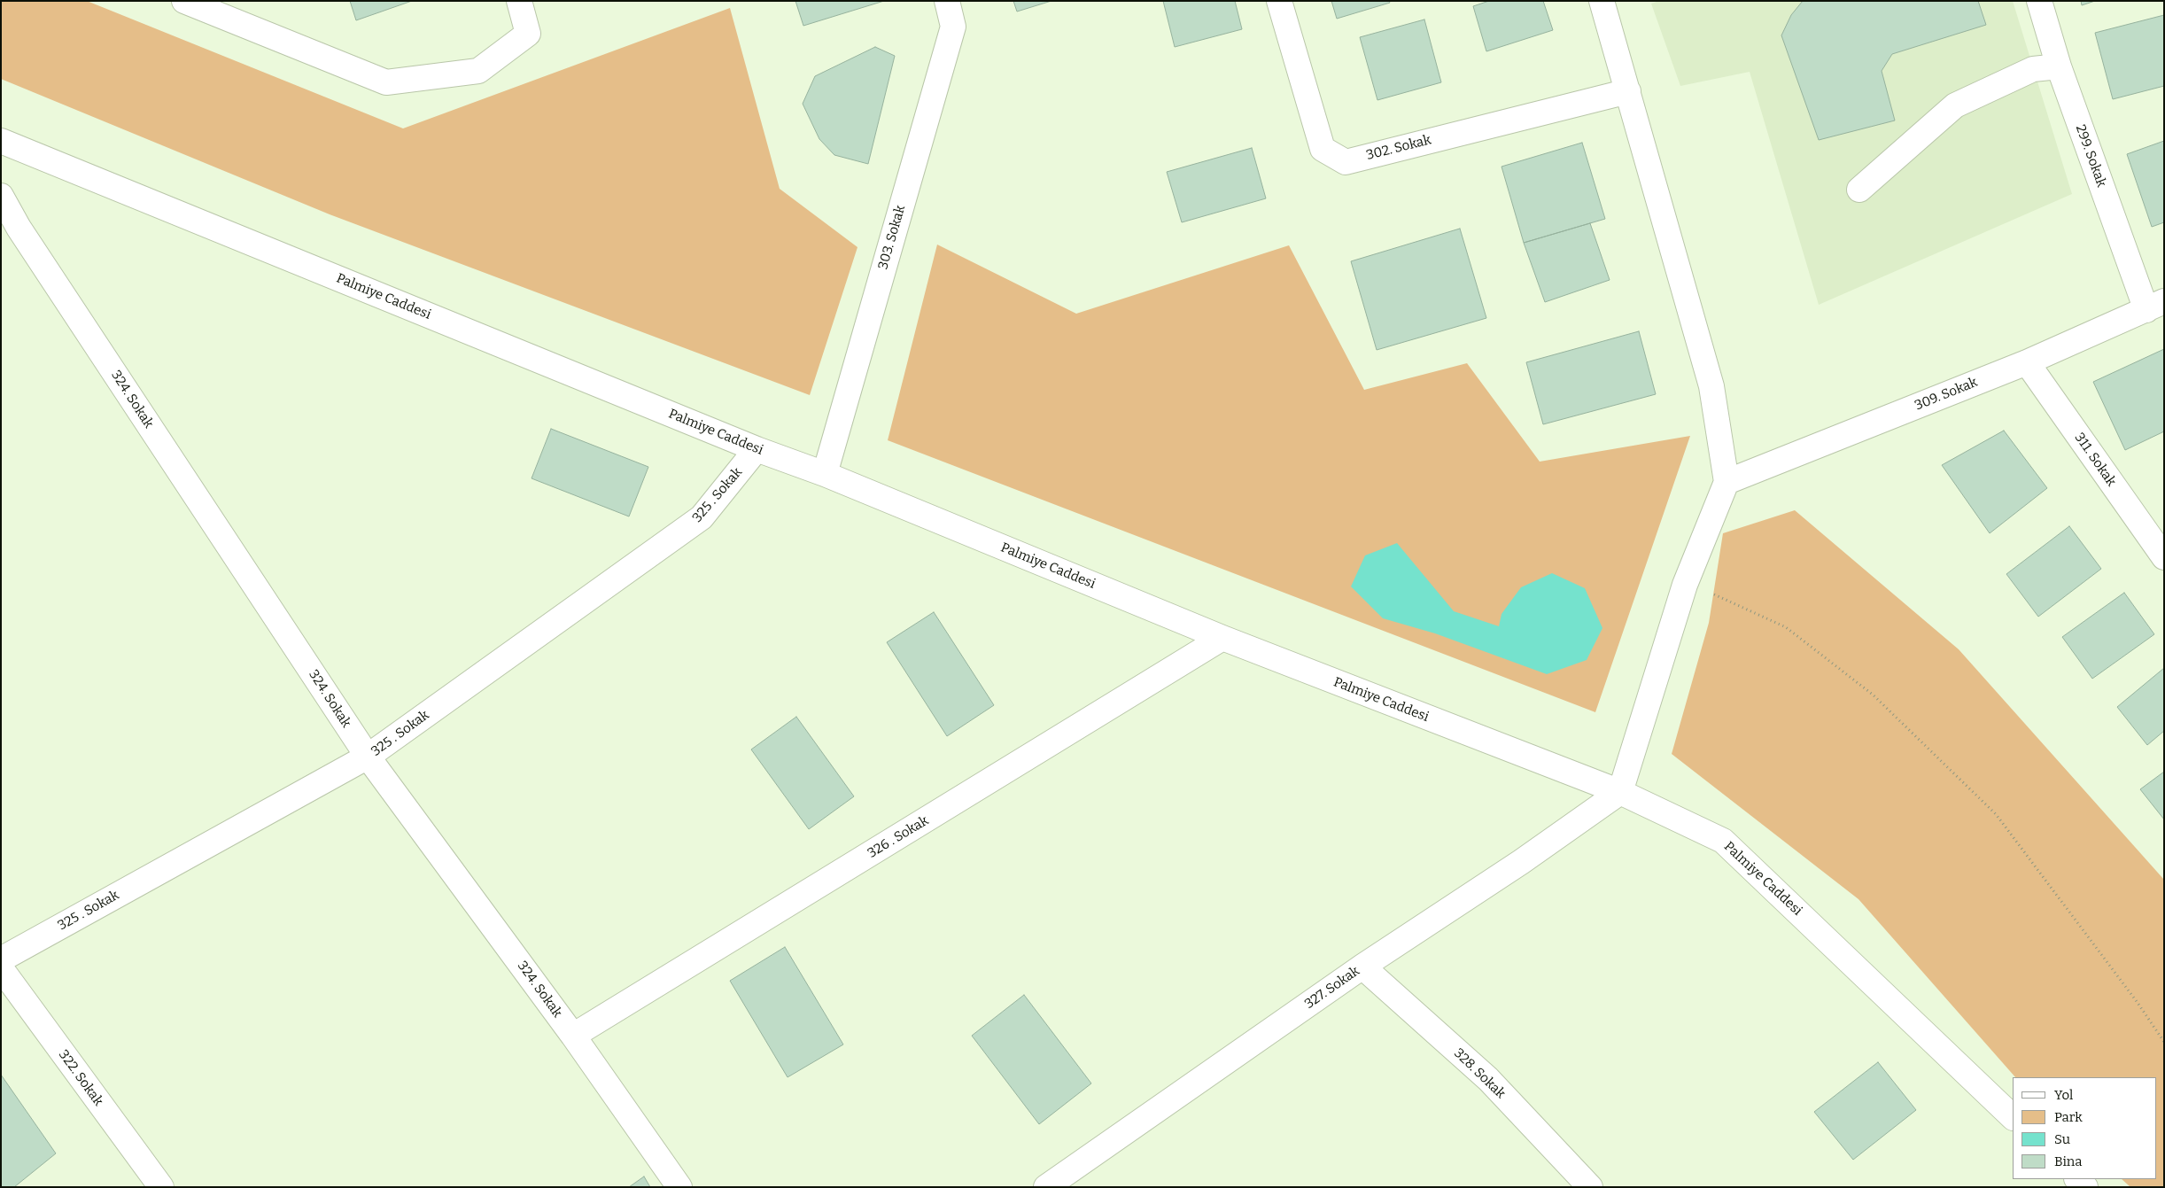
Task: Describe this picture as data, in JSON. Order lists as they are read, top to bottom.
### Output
{
  "streets": {
    "street": [
      "302. Sokak",
      "299. Sokak",
      "303. Sokak",
      "Palmiye Caddesi",
      "309. Sokak",
      "324. Sokak",
      "311. Sokak",
      "325 . Sokak",
      "326 . Sokak",
      "327. Sokak",
      "328. Sokak",
      "322. Sokak"
    ]
  },
  "crossings": [
    ["299. Sokak", "309. Sokak"],
    ["303. Sokak", "Palmiye Caddesi"],
    ["Palmiye Caddesi", "325 . Sokak"],
    ["Palmiye Caddesi", "326 . Sokak"],
    ["Palmiye Caddesi", "327. Sokak"],
    ["309. Sokak", "311. Sokak"],
    ["324. Sokak", "325 . Sokak"],
    ["324. Sokak", "326 . Sokak"],
    ["327. Sokak", "328. Sokak"]
  ],
  "legend": [
    "Yol",
    "Park",
    "Su",
    "Bina"
  ]
}
